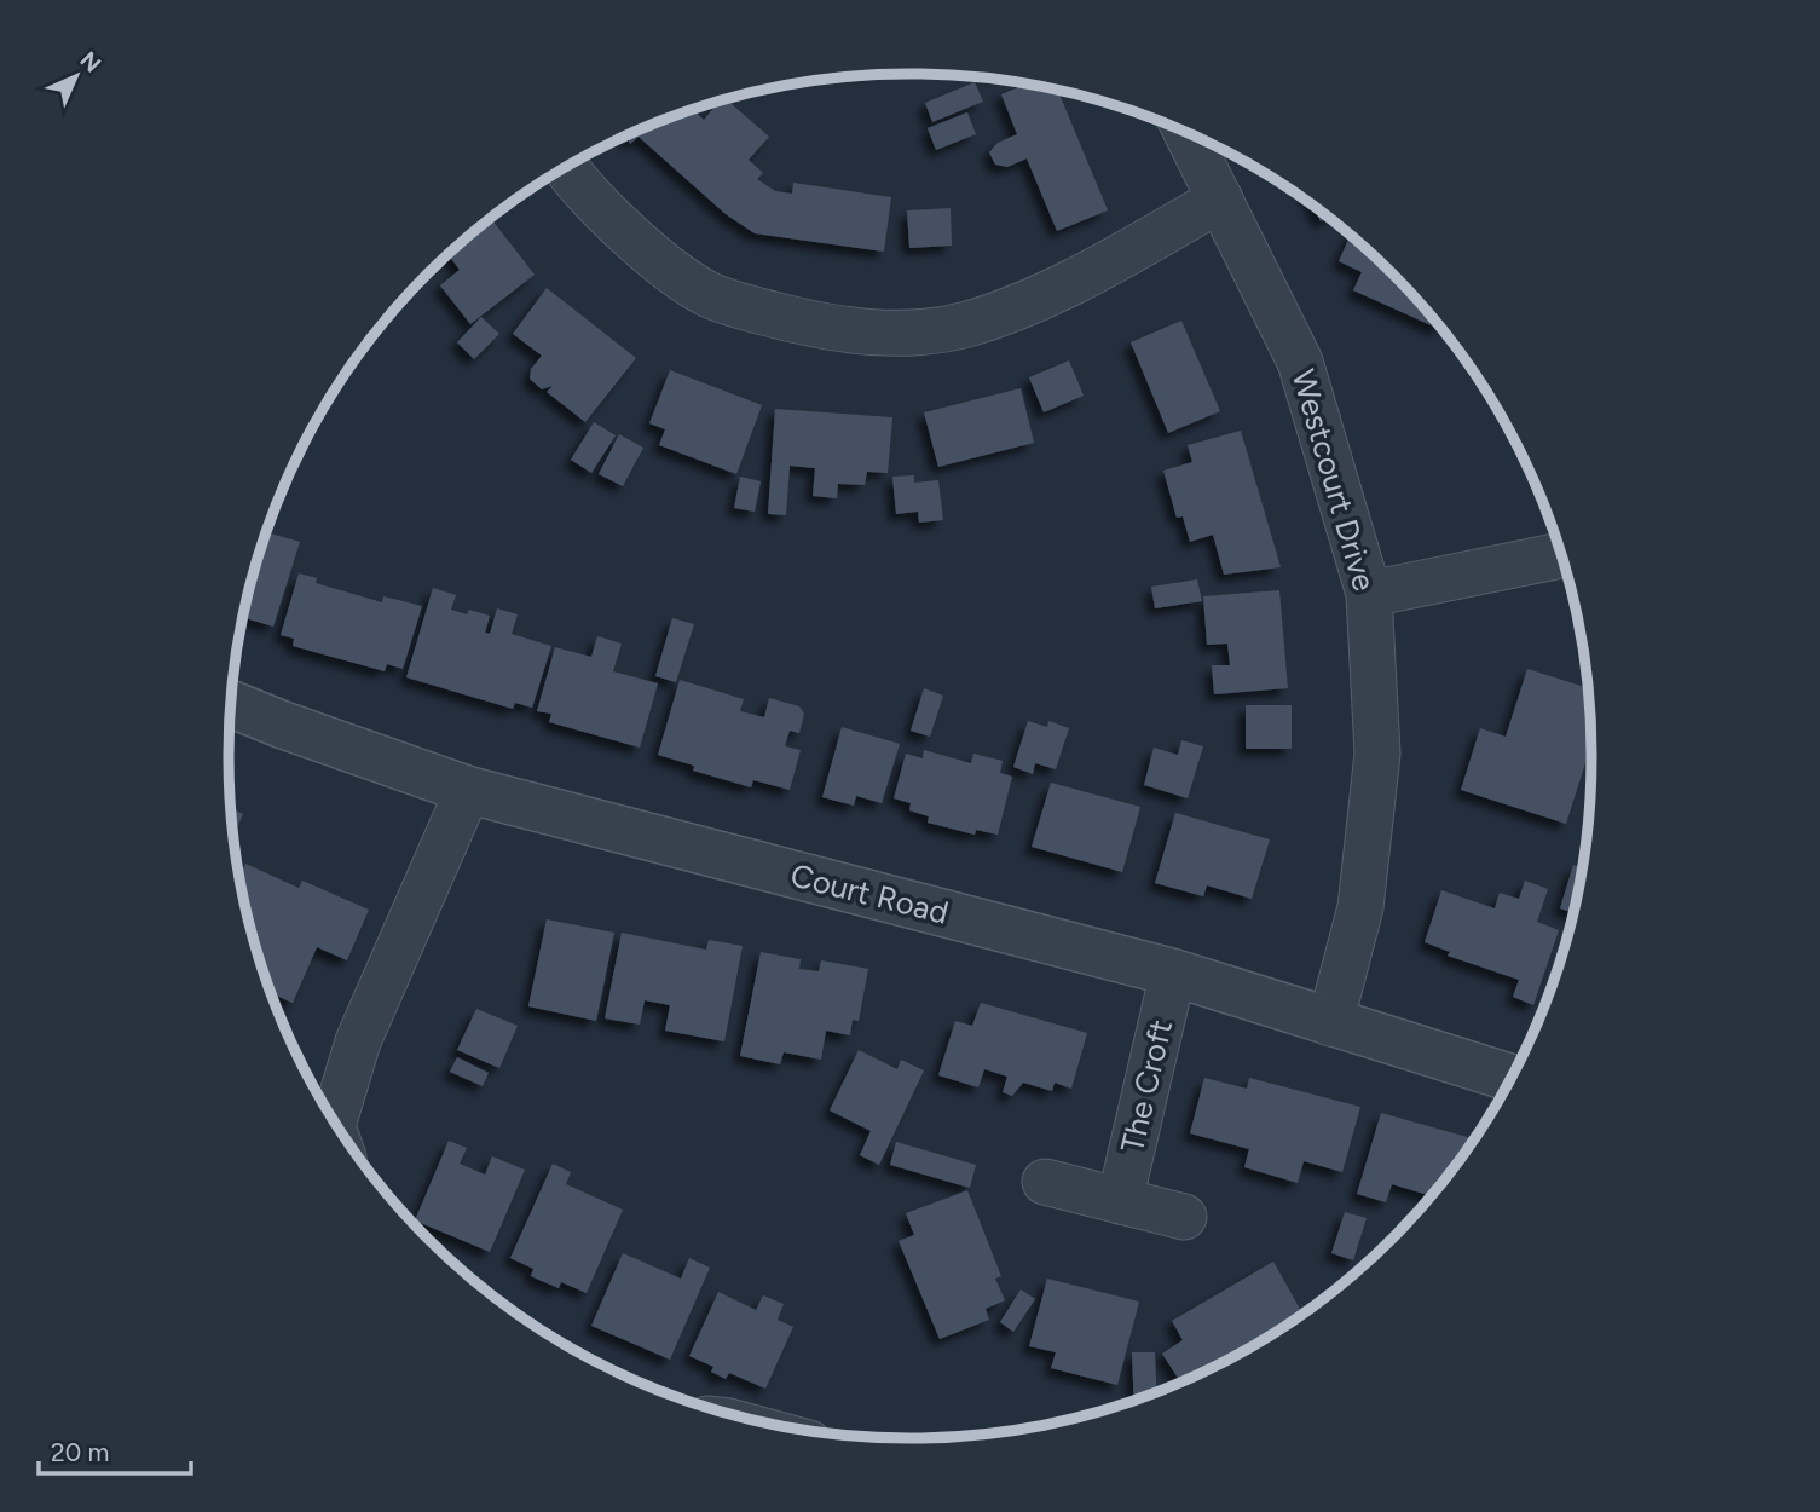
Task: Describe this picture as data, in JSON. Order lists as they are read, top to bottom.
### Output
{
  "streets": {
    "street": ["Westcourt Drive", "Court Road", "The Croft"]
  },
  "crossings": [
    ["Westcourt Drive", "Court Road"],
    ["Court Road", "The Croft"]
  ],
  "scale_bar": "20 m",
  "north": "top right"
}
